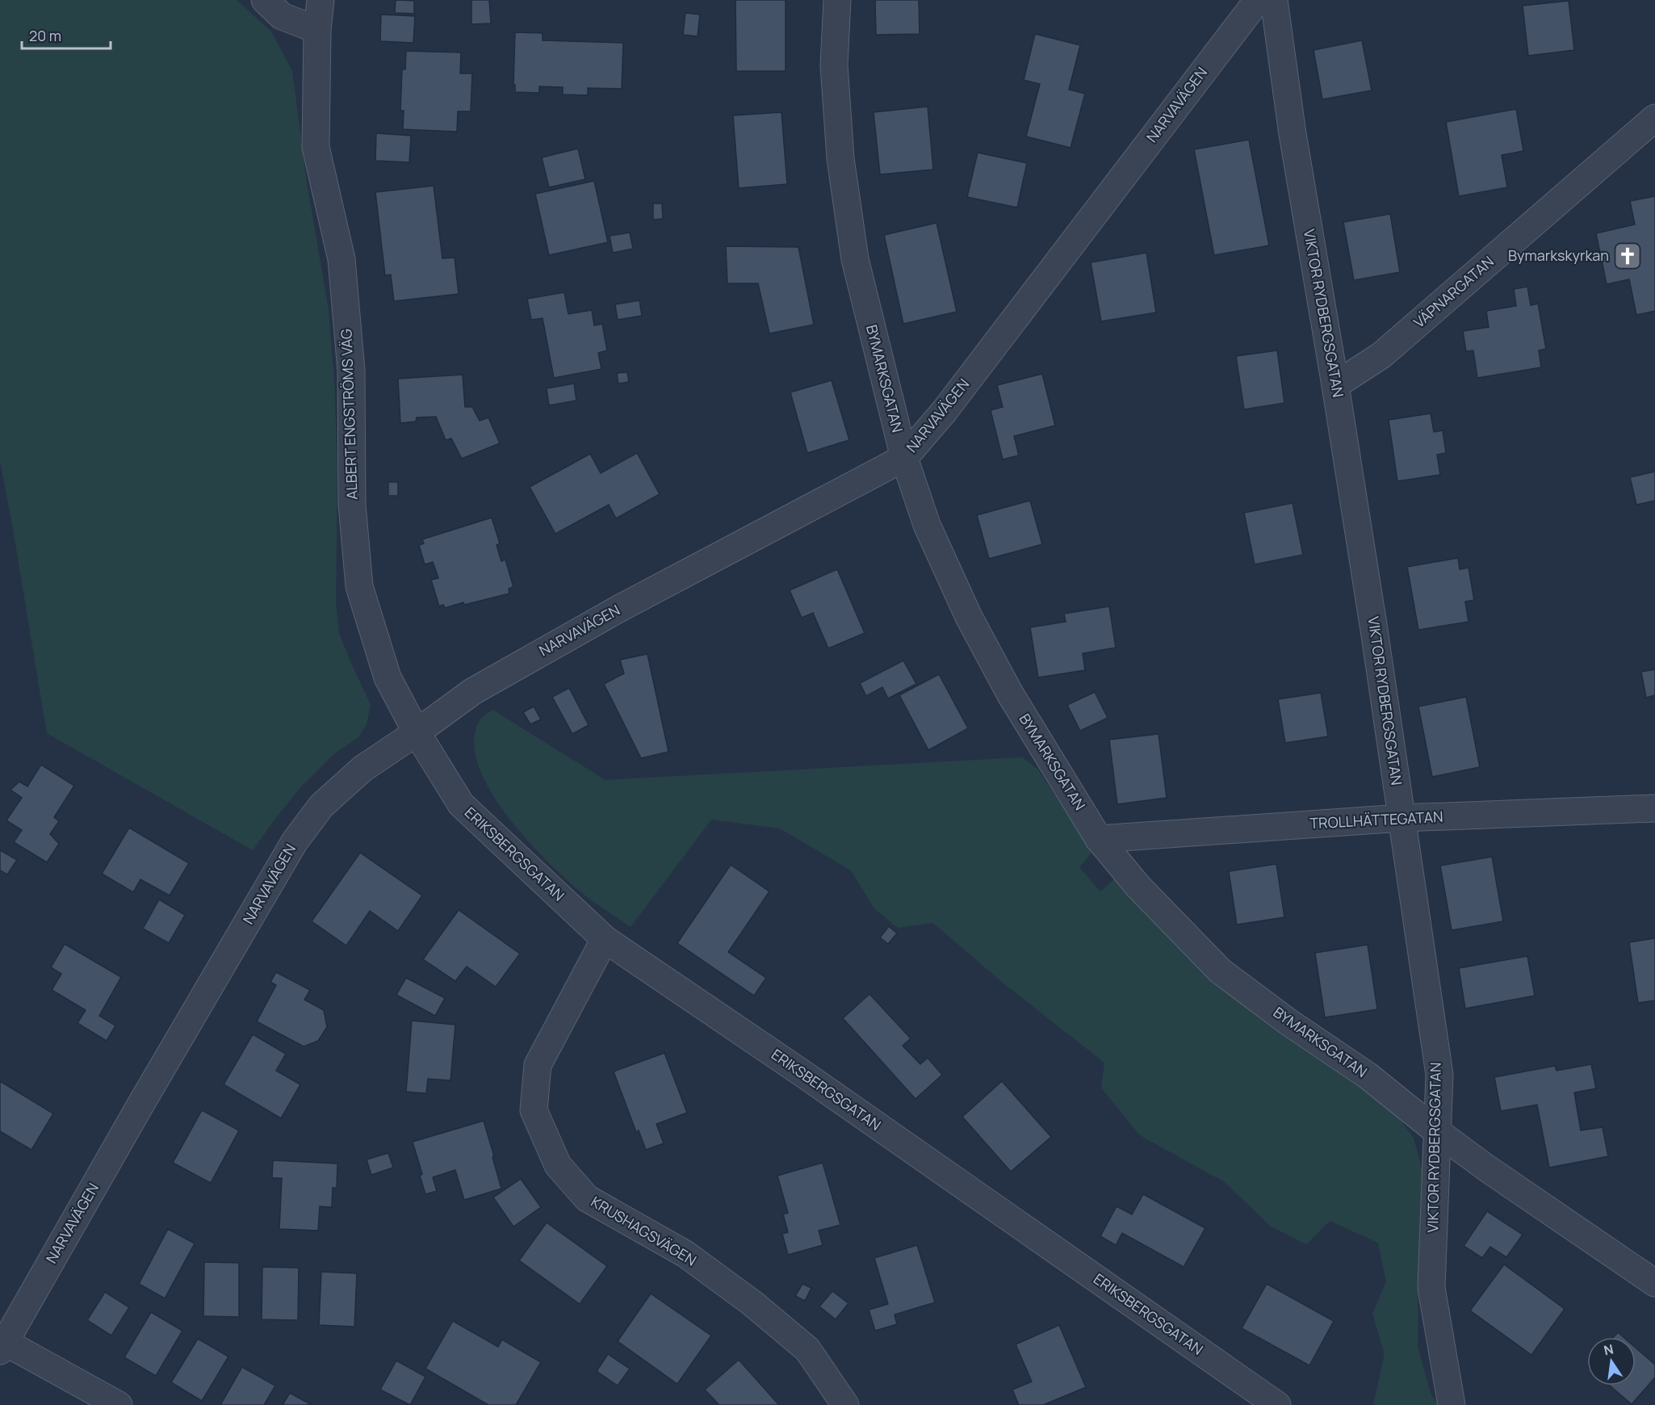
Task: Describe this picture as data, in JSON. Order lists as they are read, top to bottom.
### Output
{
  "streets": {
    "street": [
      "NARVAVÄGEN",
      "VÄPNARGATAN",
      "VIKTOR RYDBERGSGATAN",
      "BYMARKSGATAN",
      "ALBERT ENGSTRÖMS VÄG",
      "TROLLHÄTTEGATAN",
      "ERIKSBERGSGATAN",
      "KRUSHAGSVÄGEN"
    ]
  },
  "crossings": [
    ["NARVAVÄGEN", "BYMARKSGATAN"],
    ["NARVAVÄGEN", "ALBERT ENGSTRÖMS VÄG"],
    ["NARVAVÄGEN", "ERIKSBERGSGATAN"],
    ["VÄPNARGATAN", "VIKTOR RYDBERGSGATAN"],
    ["VIKTOR RYDBERGSGATAN", "BYMARKSGATAN"],
    ["VIKTOR RYDBERGSGATAN", "TROLLHÄTTEGATAN"],
    ["BYMARKSGATAN", "TROLLHÄTTEGATAN"],
    ["ALBERT ENGSTRÖMS VÄG", "ERIKSBERGSGATAN"],
    ["ERIKSBERGSGATAN", "KRUSHAGSVÄGEN"]
  ],
  "places": {
    "church": ["Bymarkskyrkan"]
  },
  "scale_bar": "20 m",
  "north": "top"
}
